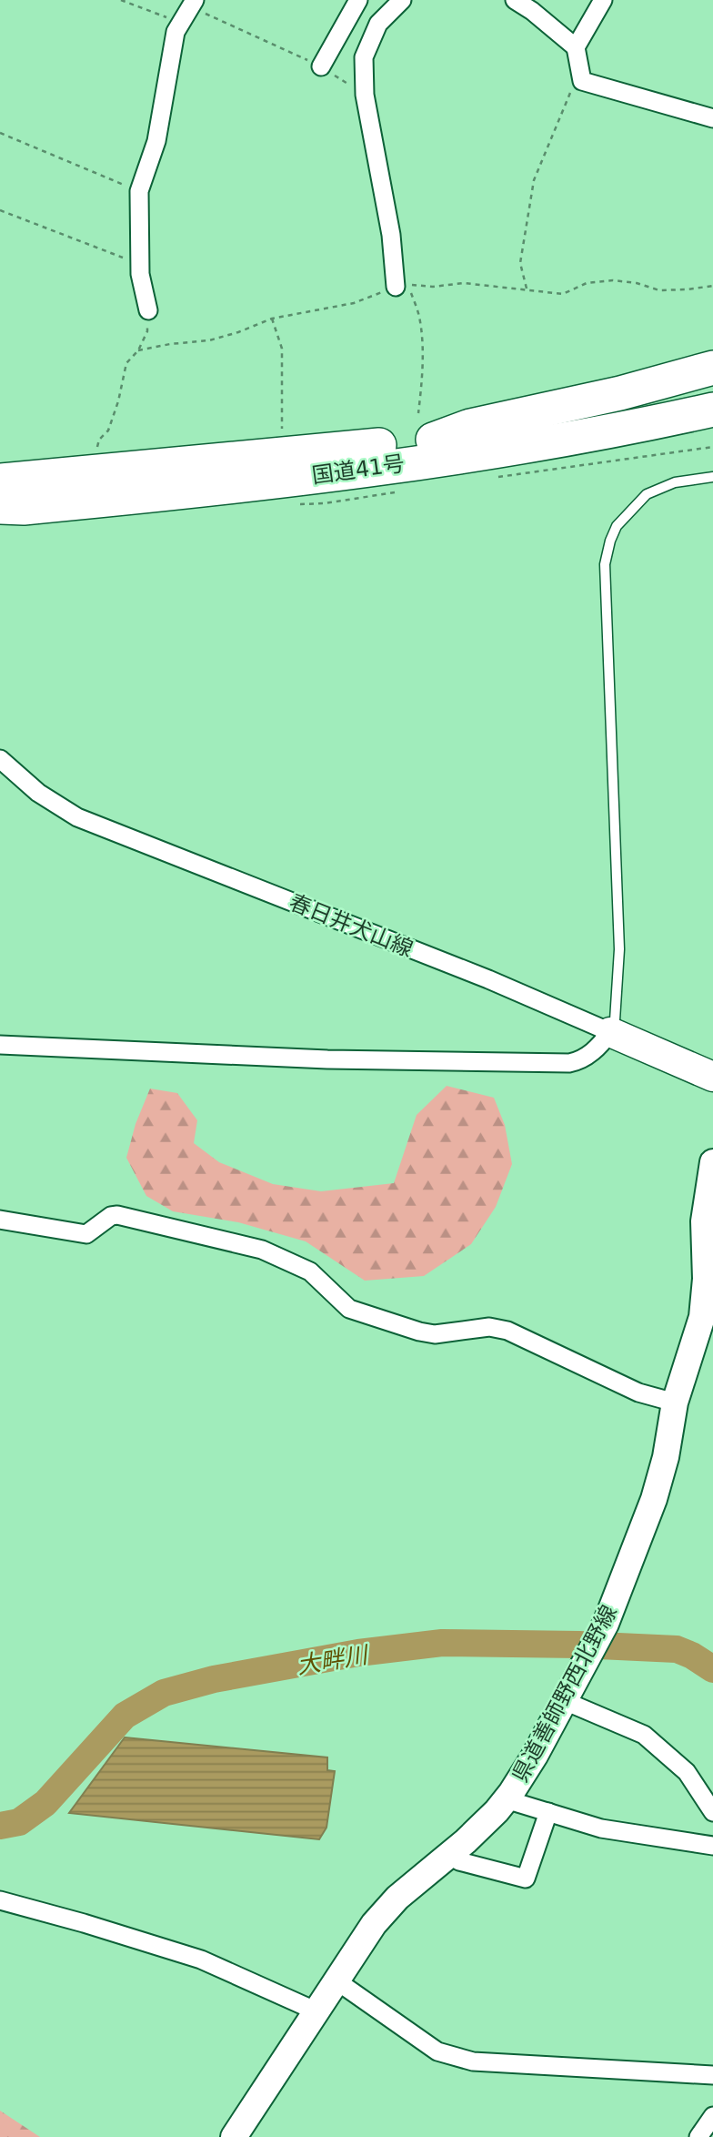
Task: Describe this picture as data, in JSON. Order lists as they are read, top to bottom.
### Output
{
  "streets": {
    "highway": ["国道41号"],
    "main road": ["春日井犬山線", "県道善師野西北野線"]
  },
  "water": ["大畔川"]
}
